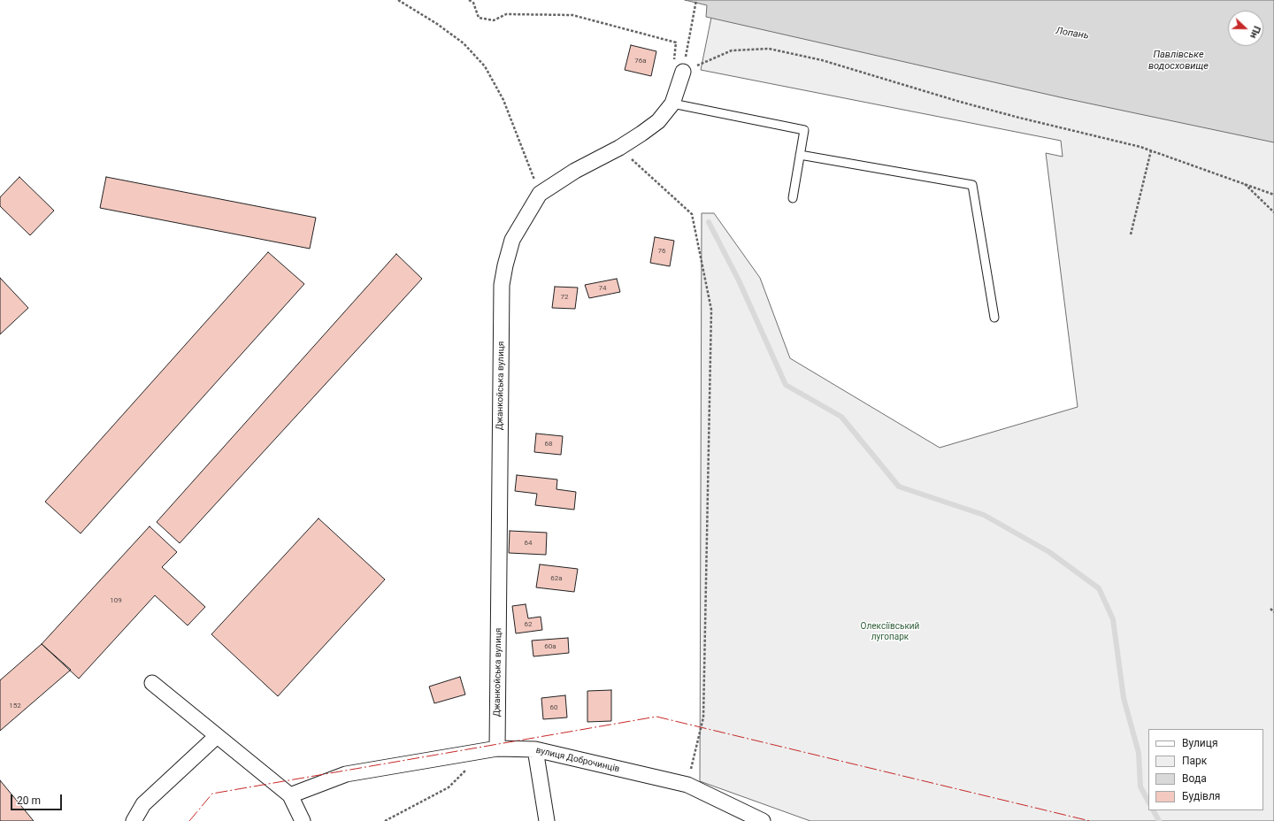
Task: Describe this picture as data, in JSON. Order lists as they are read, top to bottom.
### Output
{
  "streets": {
    "street": ["Джанкойська вулиця", "вулиця Доброчинців"]
  },
  "crossings": [
    ["Джанкойська вулиця", "вулиця Доброчинців"]
  ],
  "water": ["Лопань", "Павлівське водосховище"],
  "parks": ["Олексіївський лугопарк"],
  "house_numbers": [
    "76а",
    "76",
    "74",
    "72",
    "68",
    "64",
    "62а",
    "109",
    "62",
    "60а",
    "152",
    "60"
  ],
  "legend": [
    "Вулиця",
    "Парк",
    "Вода",
    "Будівля"
  ],
  "scale_bar": "20 m",
  "north": "right"
}
